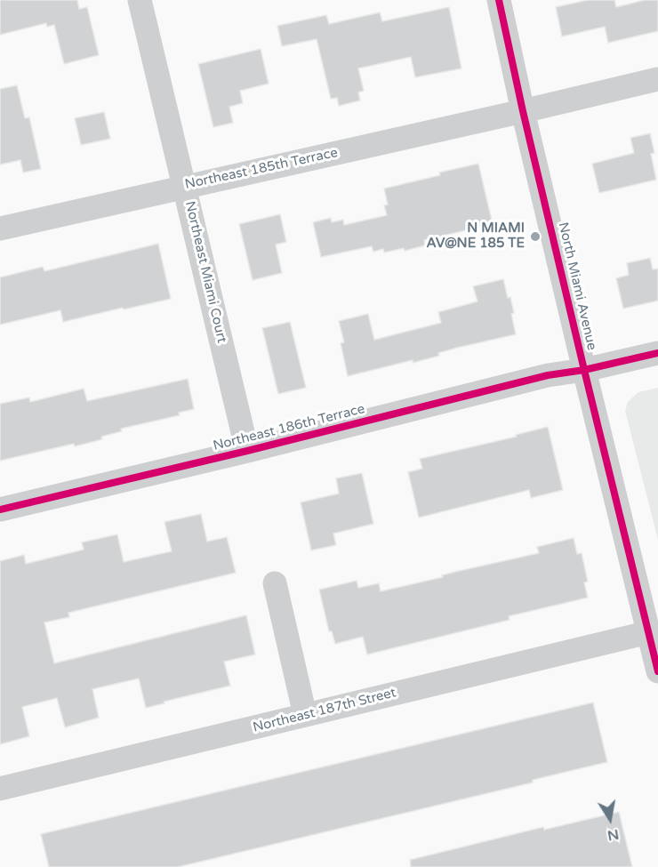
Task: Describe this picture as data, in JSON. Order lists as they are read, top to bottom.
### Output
{
  "streets": {
    "street": [
      "Northeast 185th Terrace",
      "Northeast Miami Court",
      "North Miami Avenue",
      "Northeast 186th Terrace",
      "Northeast 187th Street"
    ]
  },
  "crossings": [
    ["Northeast 185th Terrace", "Northeast Miami Court"],
    ["Northeast 185th Terrace", "North Miami Avenue"],
    ["Northeast Miami Court", "Northeast 186th Terrace"],
    ["North Miami Avenue", "Northeast 186th Terrace"],
    ["North Miami Avenue", "Northeast 187th Street"]
  ],
  "places": ["N MIAMI AV@NE 185 TE"],
  "north": "bottom"
}
